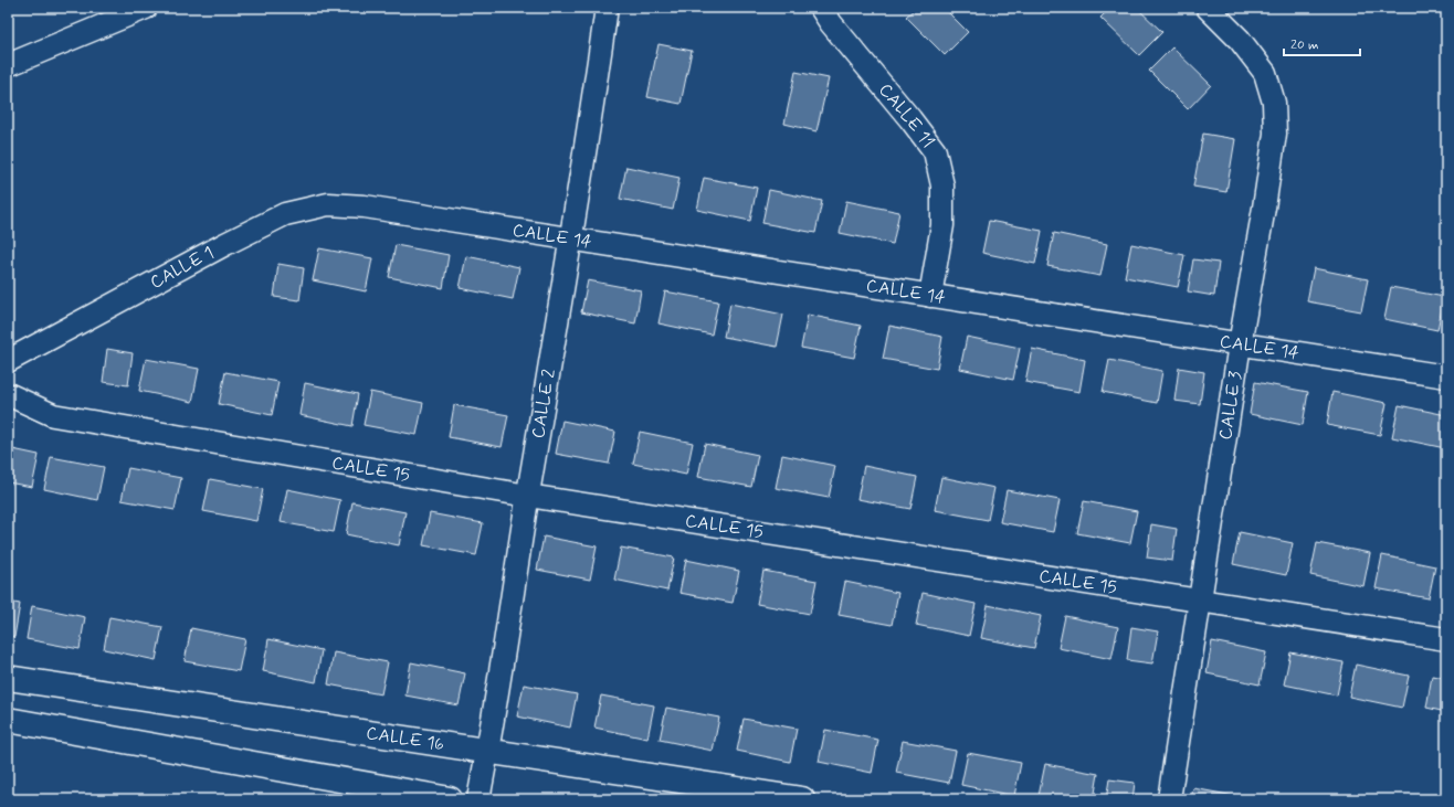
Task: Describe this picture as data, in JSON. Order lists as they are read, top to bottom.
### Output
{
  "streets": {
    "street": [
      "CALLE 11",
      "CALLE 14",
      "CALLE 1",
      "CALLE 2",
      "CALLE 3",
      "CALLE 15",
      "CALLE 16"
    ]
  },
  "crossings": [
    ["CALLE 11", "CALLE 14"],
    ["CALLE 14", "CALLE 1"],
    ["CALLE 14", "CALLE 2"],
    ["CALLE 14", "CALLE 3"],
    ["CALLE 2", "CALLE 15"],
    ["CALLE 2", "CALLE 16"],
    ["CALLE 3", "CALLE 15"]
  ],
  "scale_bar": "20 m"
}
